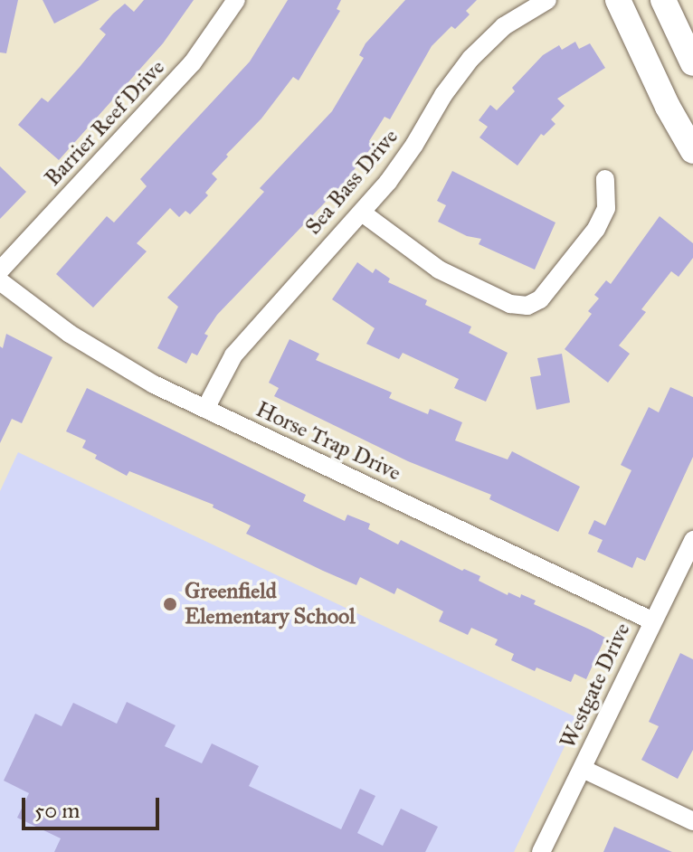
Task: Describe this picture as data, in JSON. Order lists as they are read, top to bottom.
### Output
{
  "streets": {
    "street": [
      "Barrier Reef Drive",
      "Sea Bass Drive",
      "Horse Trap Drive",
      "Westgate Drive"
    ]
  },
  "crossings": [
    ["Sea Bass Drive", "Horse Trap Drive"],
    ["Horse Trap Drive", "Westgate Drive"]
  ],
  "places": ["Greenfield Elementary School"],
  "scale_bar": "50 m"
}
